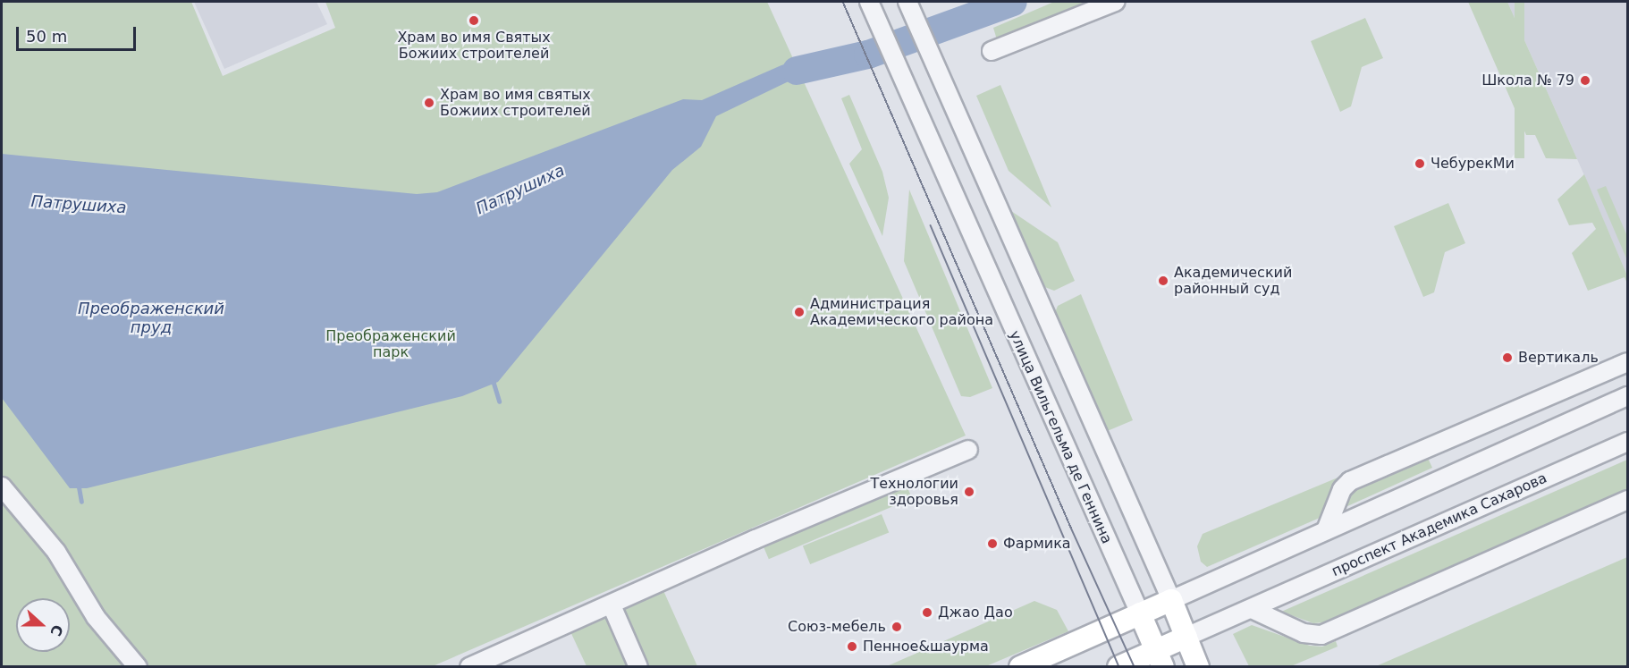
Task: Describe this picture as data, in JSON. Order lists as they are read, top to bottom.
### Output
{
  "streets": {
    "main road": ["улица Вильгельма де Геннина", "проспект Академика Сахарова"]
  },
  "crossings": [
    ["улица Вильгельма де Геннина", "проспект Академика Сахарова"]
  ],
  "water": ["Патрушиха", "Преображенский пруд"],
  "parks": ["Преображенский парк"],
  "places": [
    "Храм во имя Святых Божиих строителей",
    "Школа № 79",
    "Храм во имя святых Божиих строителей",
    "ЧебурекМи",
    "Академический районный суд",
    "Администрация Академического района",
    "Вертикаль",
    "Технологии здоровья",
    "Фармика",
    "Джао Дао",
    "Союз-мебель",
    "Пенное&шаурма"
  ],
  "scale_bar": "50 m",
  "north": "right"
}
